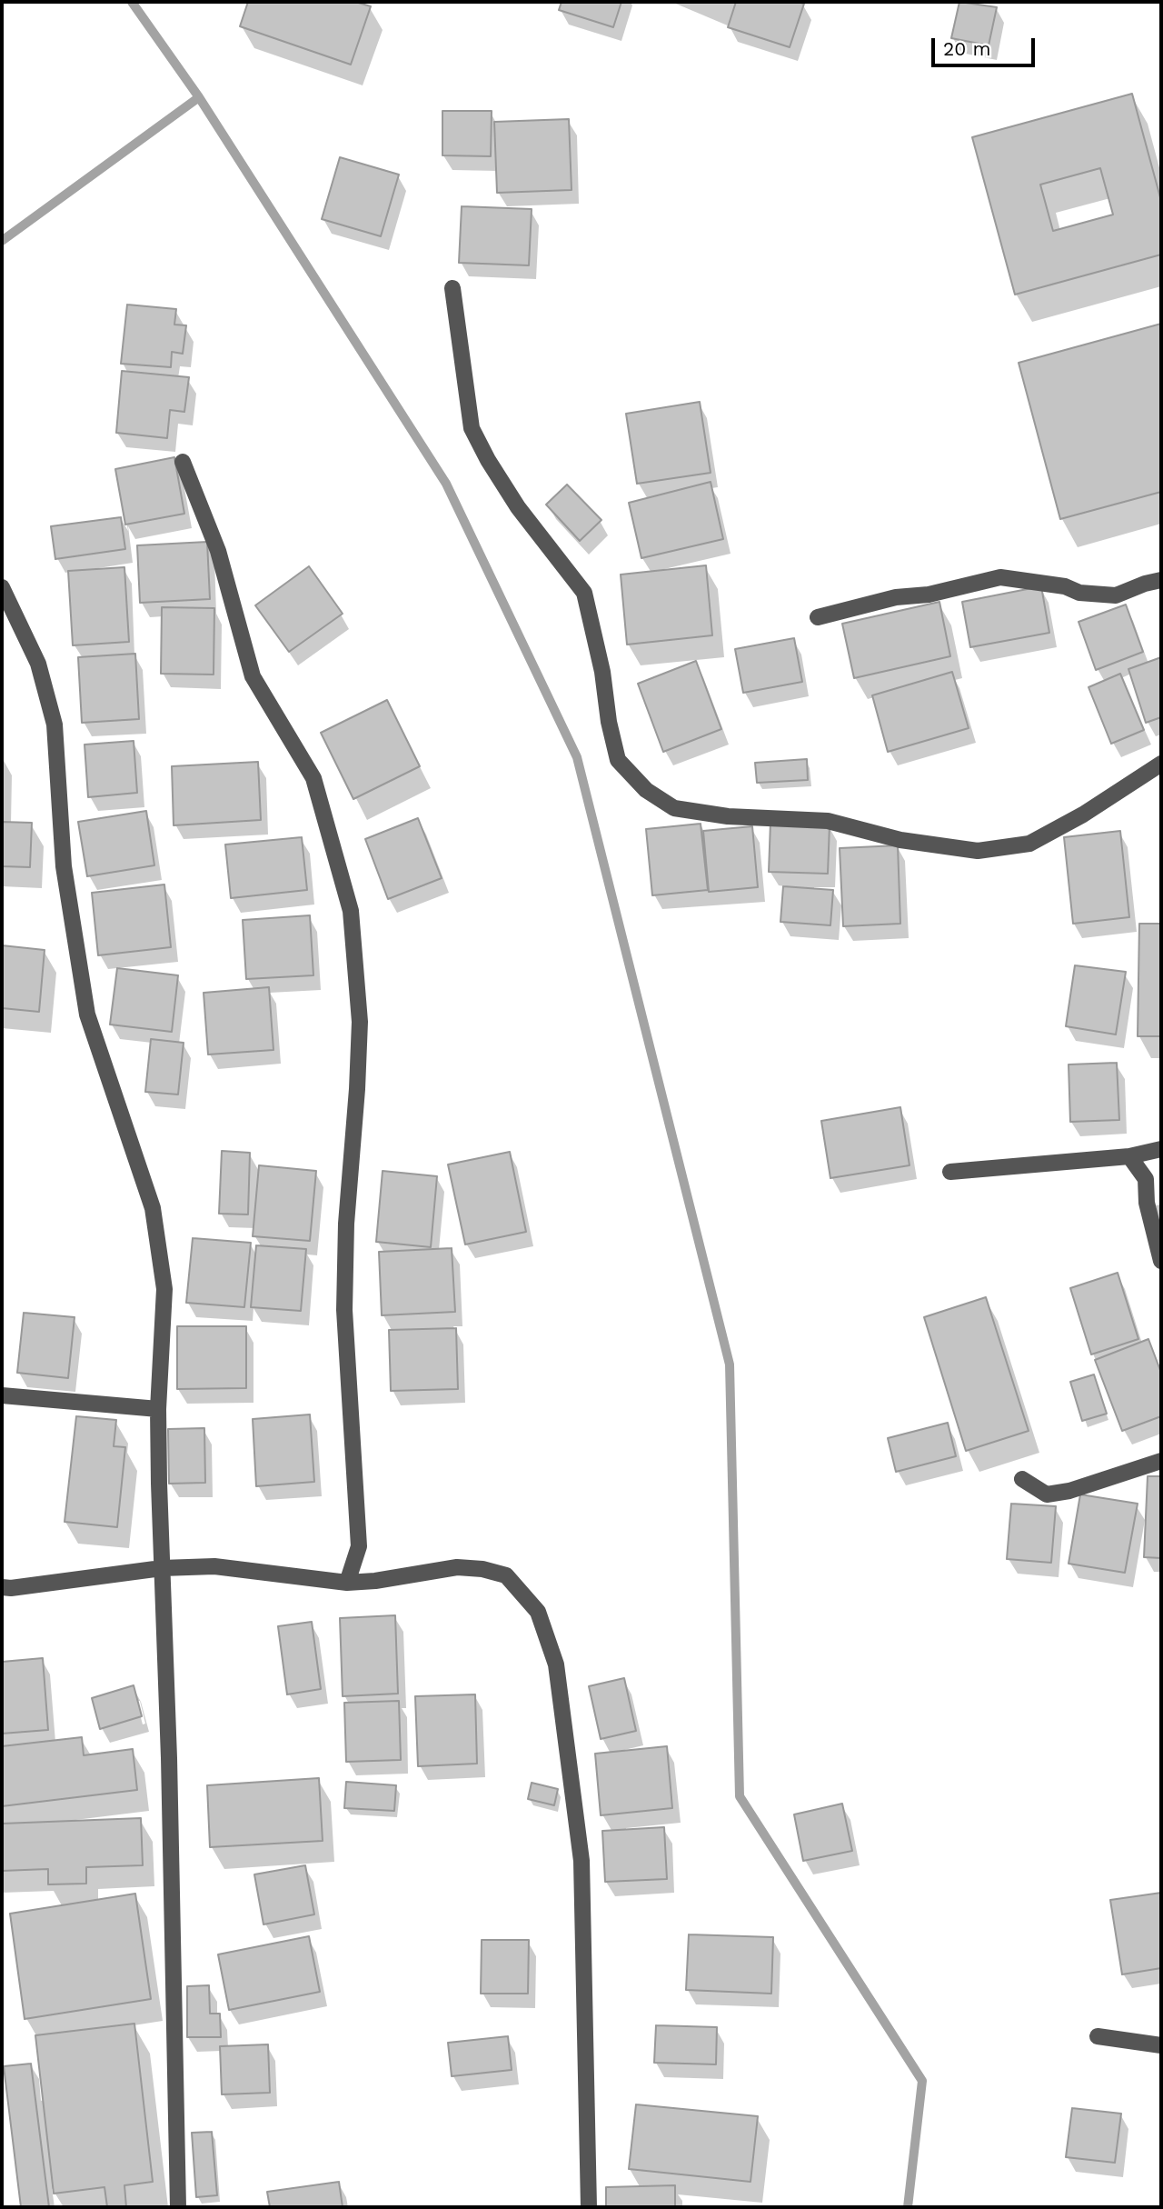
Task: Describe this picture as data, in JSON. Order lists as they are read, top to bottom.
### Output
{
  "scale_bar": "20 m"
}
